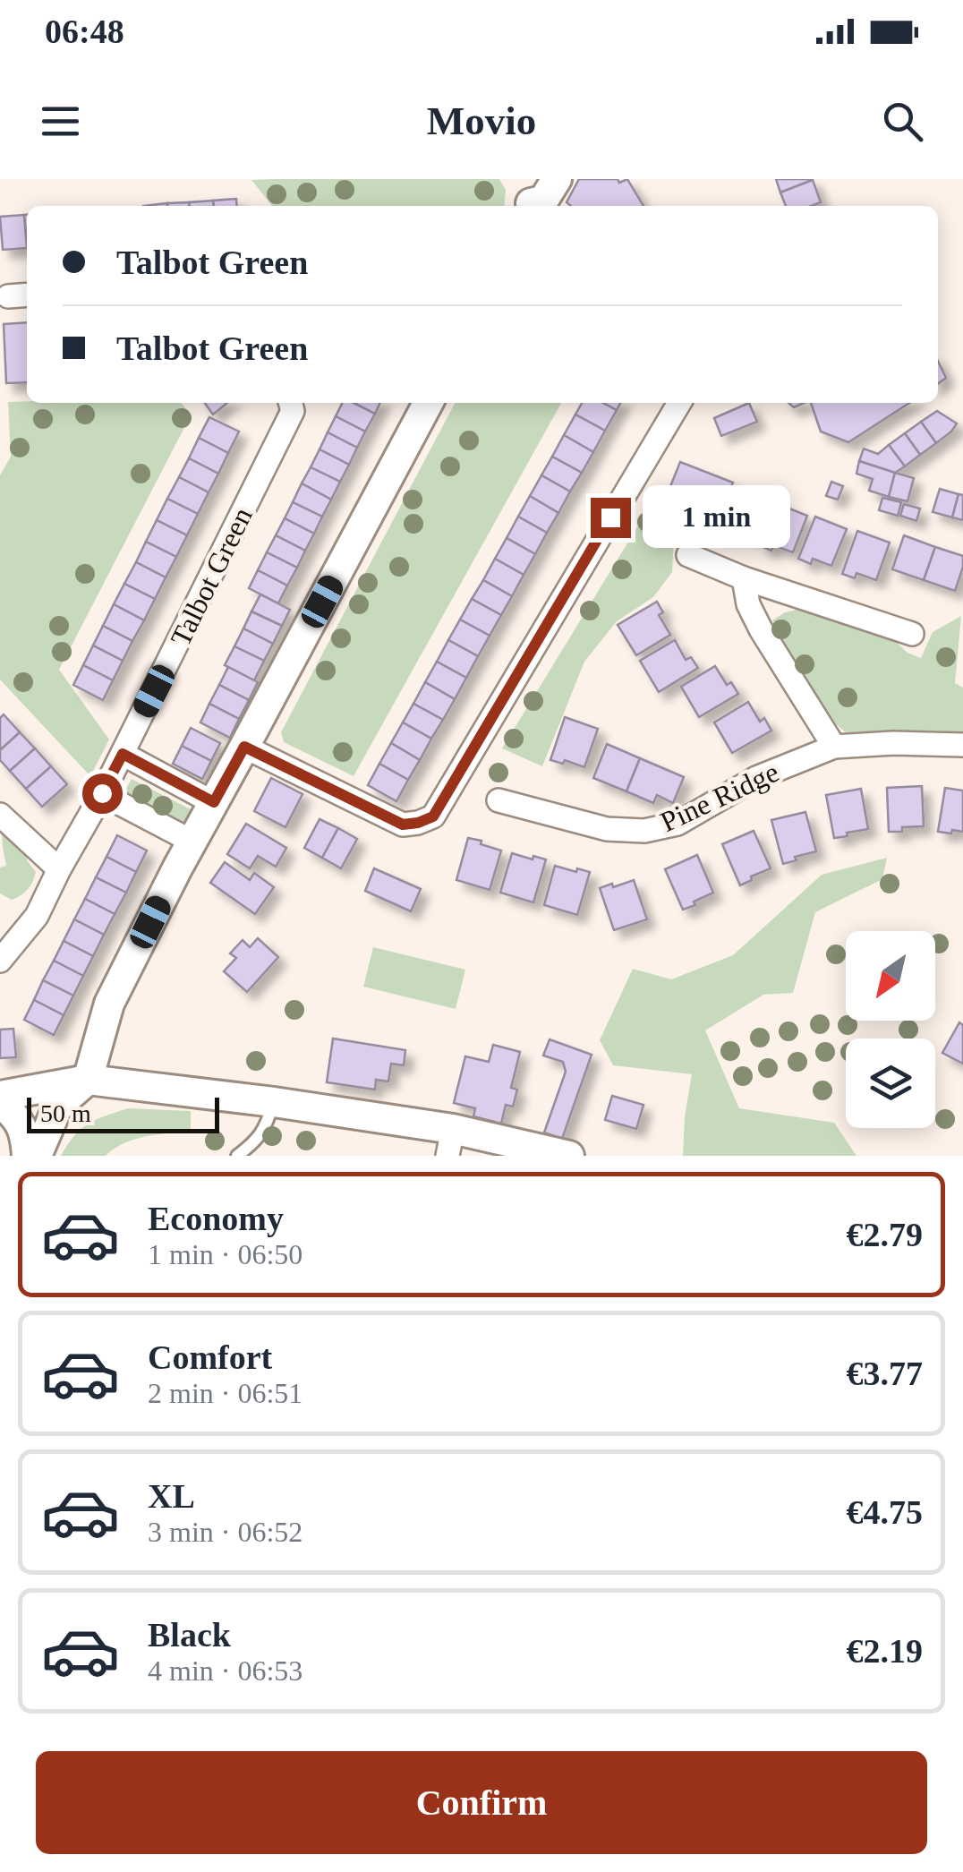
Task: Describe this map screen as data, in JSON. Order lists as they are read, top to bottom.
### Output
{
  "streets": {
    "street": ["Talbot Green", "Pine Ridge"]
  },
  "scale_bar": "50 m",
  "north": "bottom left",
  "page": {
    "status": "06:48",
    "header": "Movio",
    "banner": ["Talbot Green", "Talbot Green"],
    "bubble": "1 min",
    "scale": "50 m",
    "list": [
      {
        "name": "Economy",
        "note": "1 min · 06:50",
        "value": "€2.79"
      },
      {
        "name": "Comfort",
        "note": "2 min · 06:51",
        "value": "€3.77"
      },
      {
        "name": "XL",
        "note": "3 min · 06:52",
        "value": "€4.75"
      },
      {
        "name": "Black",
        "note": "4 min · 06:53",
        "value": "€2.19"
      }
    ],
    "buttons": "Confirm"
  }
}
